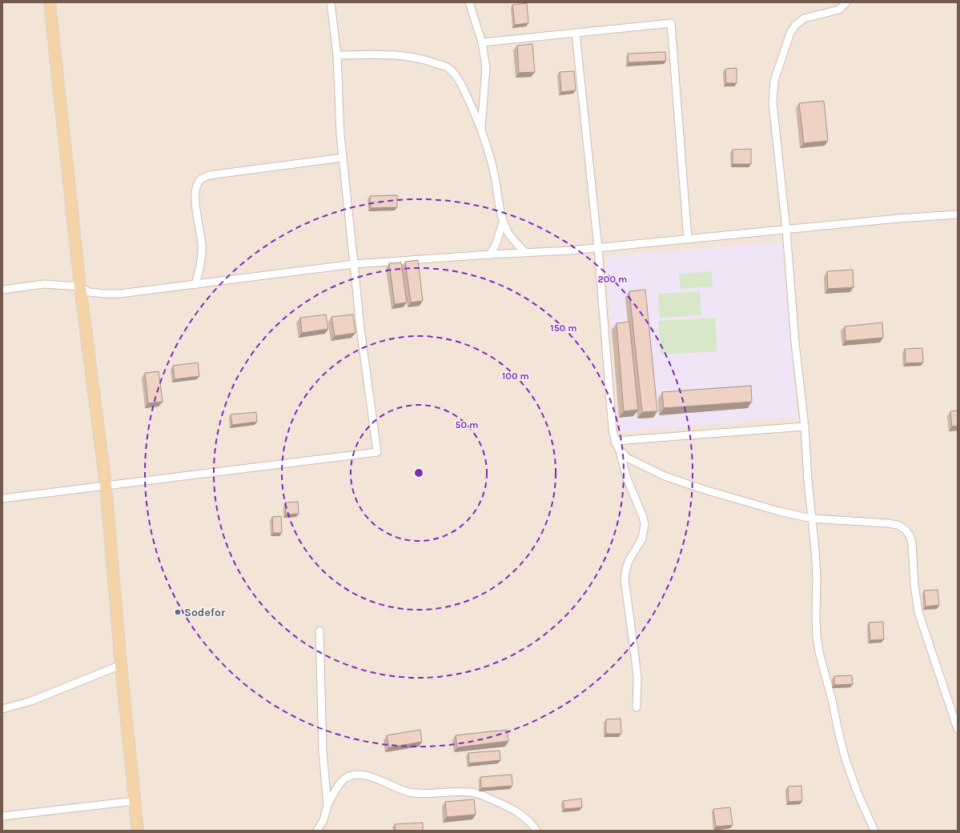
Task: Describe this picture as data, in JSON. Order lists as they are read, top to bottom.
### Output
{
  "places": ["Sodefor"],
  "rings": [
    "200 m",
    "150 m",
    "100 m",
    "50 m"
  ]
}
